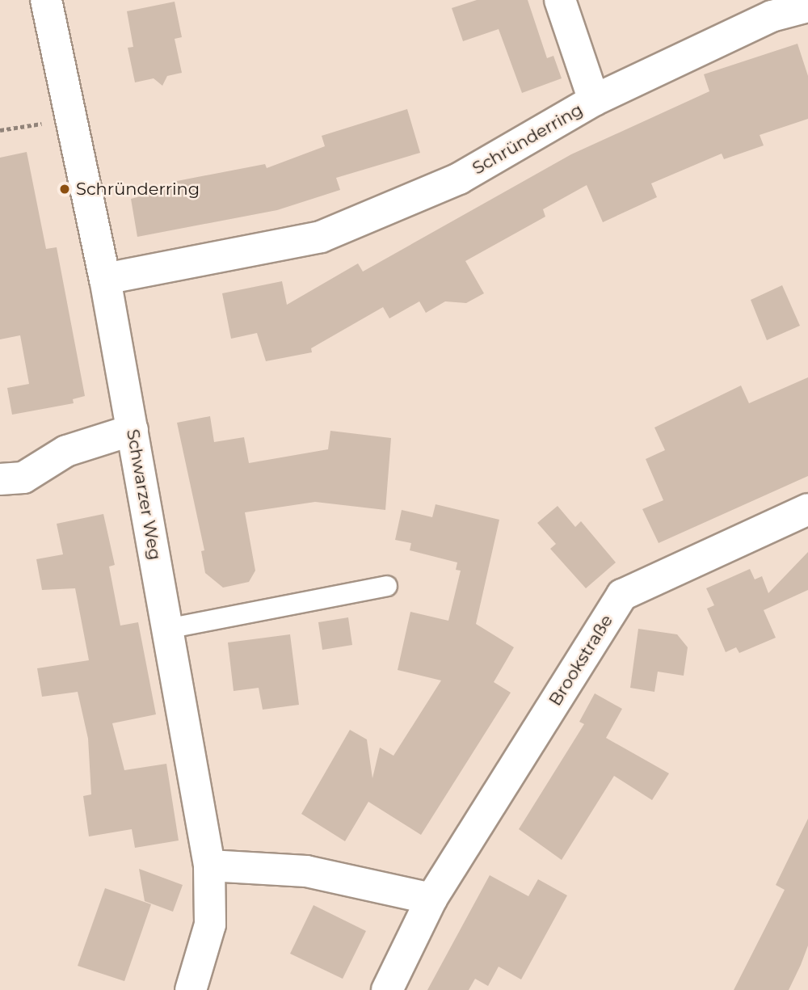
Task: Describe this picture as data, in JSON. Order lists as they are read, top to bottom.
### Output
{
  "streets": {
    "street": ["Schründerring", "Schwarzer Weg", "Brookstraße"]
  },
  "crossings": [
    ["Schründerring", "Schwarzer Weg"]
  ],
  "places": ["Schründerring"]
}
